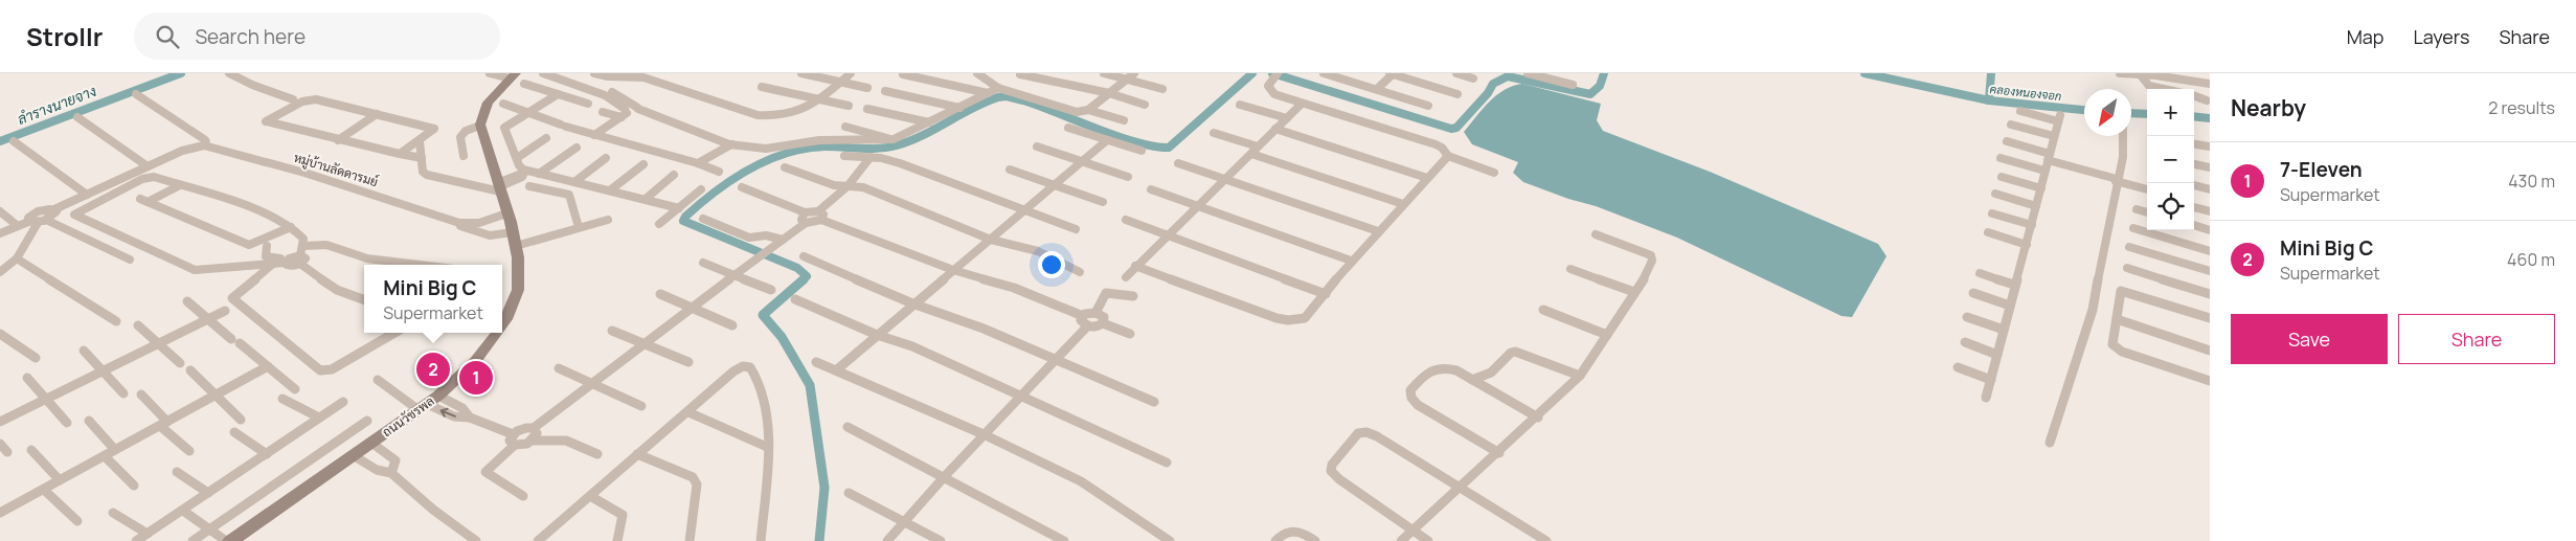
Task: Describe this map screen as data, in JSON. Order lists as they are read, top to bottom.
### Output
{
  "streets": {
    "street": ["หมู่บ้านลัดดารมย์", "ถนนวัชรพล"]
  },
  "crossings": [
    ["หมู่บ้านลัดดารมย์", "ถนนวัชรพล"]
  ],
  "water": ["คลองหนองจอก", "ลำรางนายจาง"],
  "north": "bottom left",
  "page": {
    "header": "Strollr",
    "search": "Search here",
    "nav": ["Map", "Layers", "Share"],
    "heading": ["Nearby", "2 results"],
    "map_buttons": ["+", "−"],
    "list": [
      {
        "mark": "1",
        "name": "7-Eleven",
        "note": "Supermarket",
        "value": "430 m"
      },
      {
        "mark": "2",
        "name": "Mini Big C",
        "note": "Supermarket",
        "value": "460 m"
      }
    ],
    "popup": ["Mini Big C", "Supermarket"],
    "buttons": ["Save", "Share"],
    "pins": ["2", "1"]
  }
}
